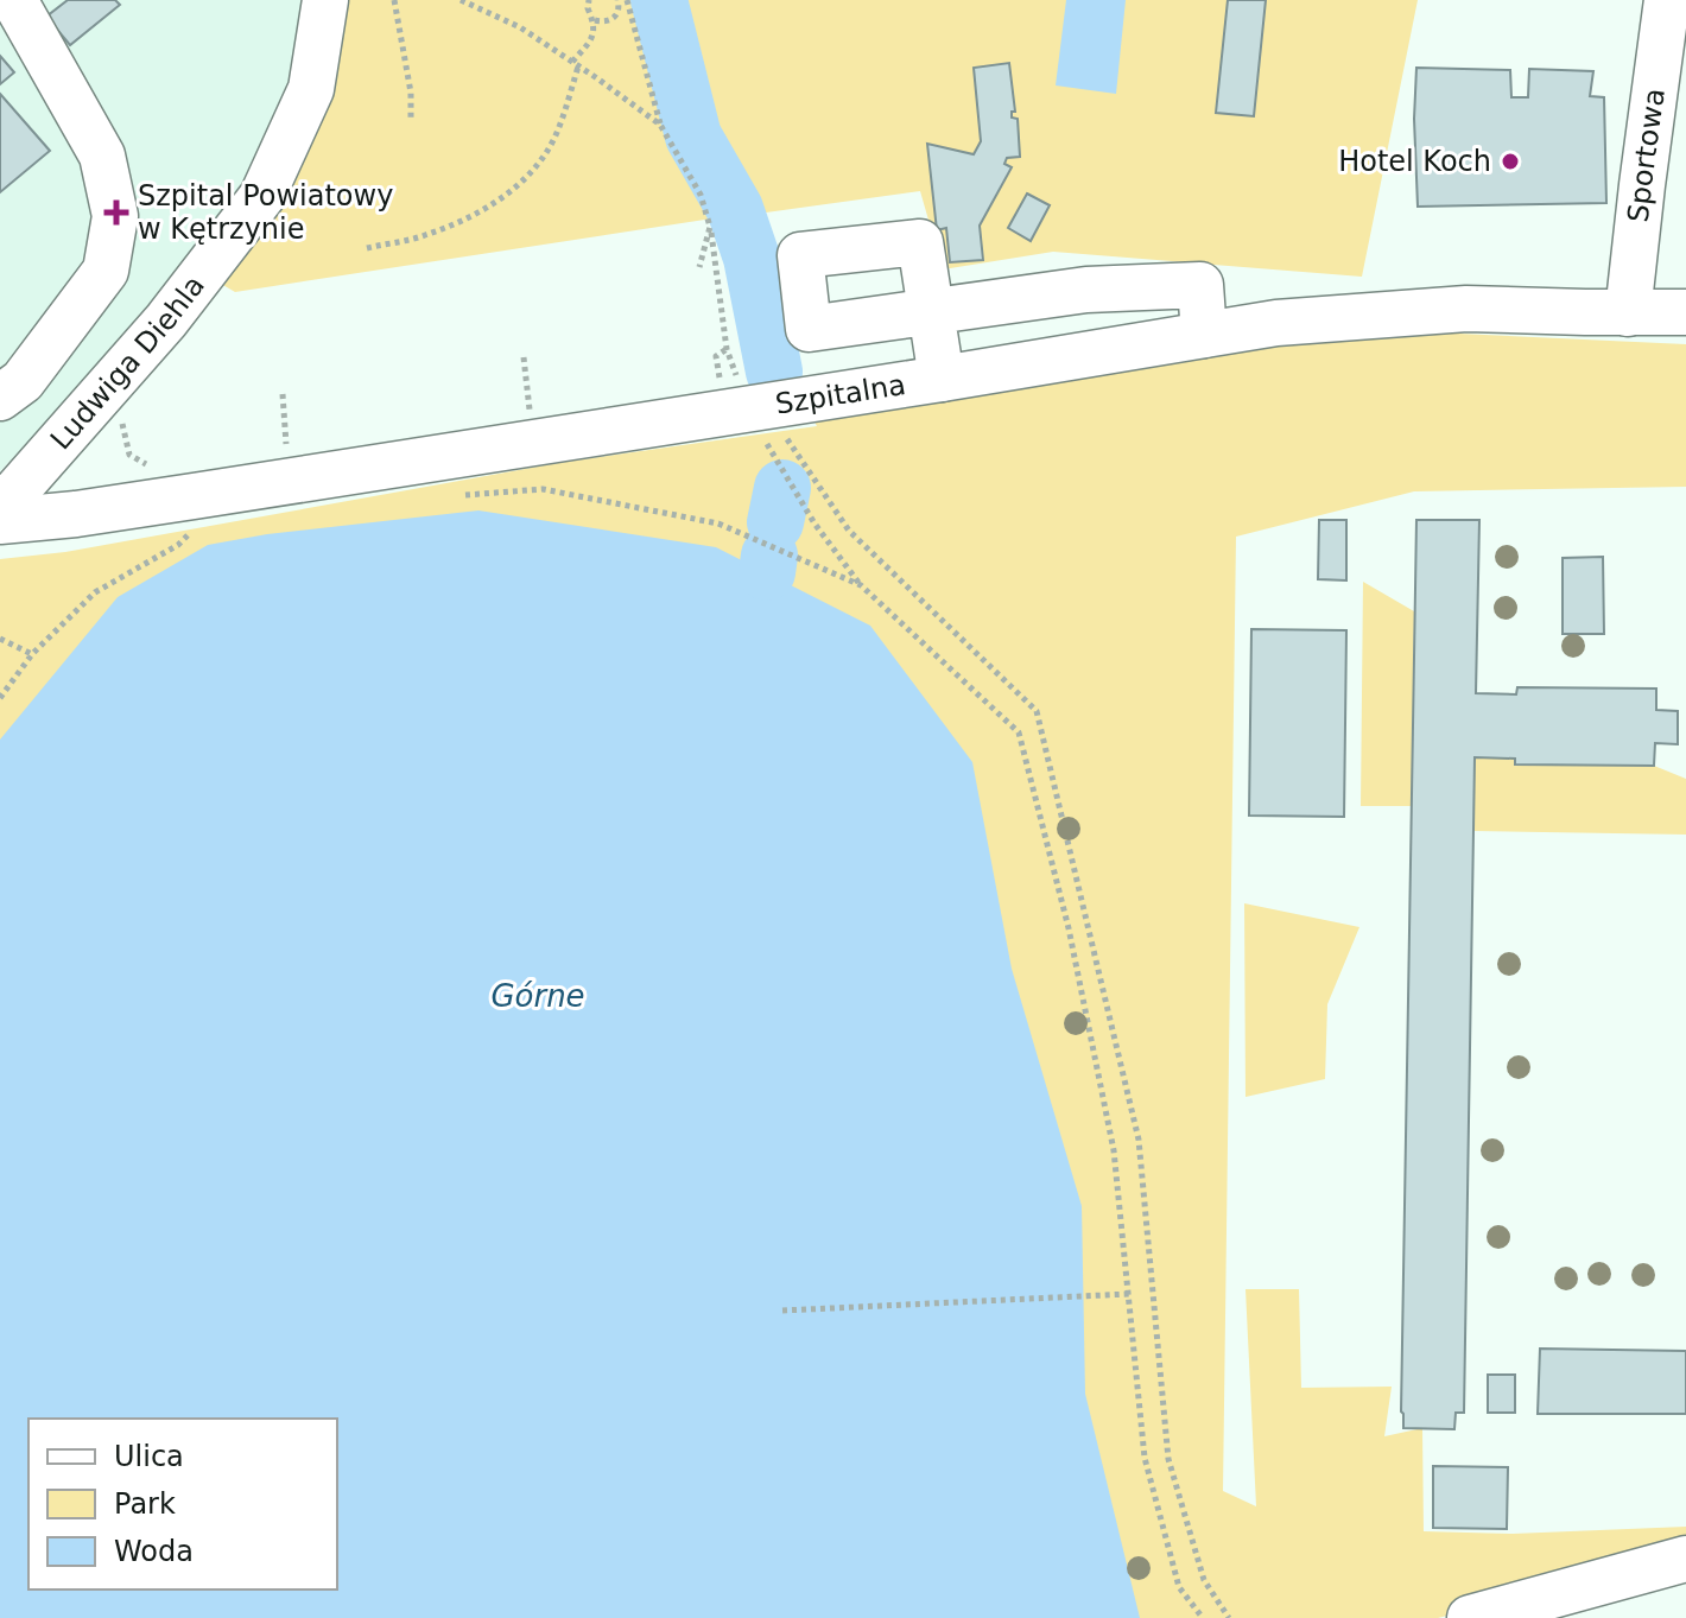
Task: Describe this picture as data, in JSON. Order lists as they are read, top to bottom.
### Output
{
  "streets": {
    "street": ["Sportowa", "Ludwiga Diehla", "Szpitalna"]
  },
  "crossings": [
    ["Sportowa", "Szpitalna"]
  ],
  "water": ["Górne"],
  "places": {
    "other": ["Hotel Koch"],
    "health": ["Szpital Powiatowy w Kętrzynie"]
  },
  "legend": ["Ulica", "Park", "Woda"]
}
